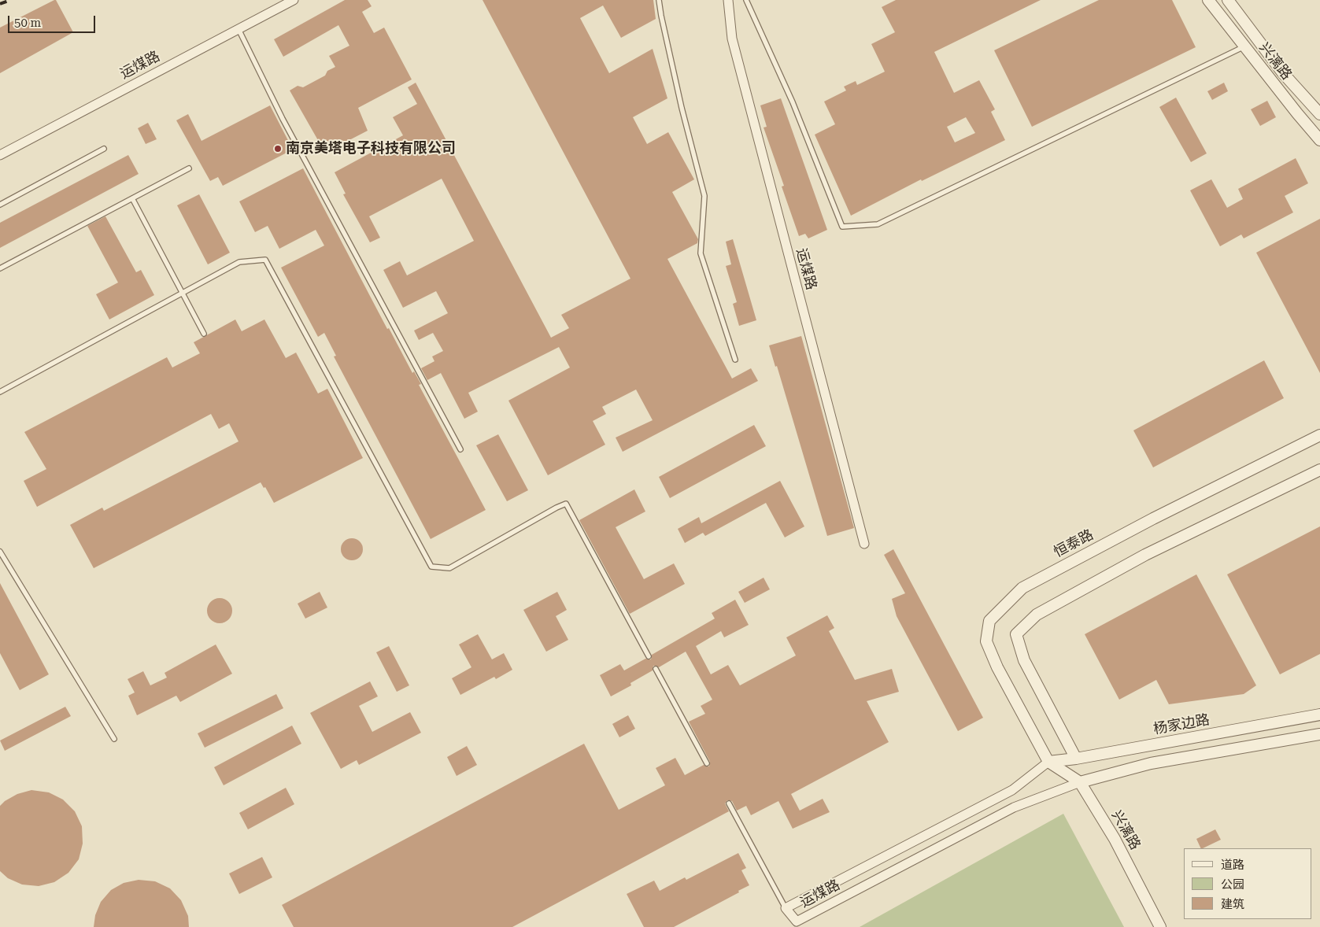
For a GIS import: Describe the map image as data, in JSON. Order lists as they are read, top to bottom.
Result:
{
  "streets": {
    "street": [
      "兴漓路",
      "运煤路",
      "恒泰路",
      "杨家边路"
    ]
  },
  "crossings": [
    ["兴漓路", "运煤路"],
    ["兴漓路", "恒泰路"],
    ["兴漓路", "杨家边路"],
    ["运煤路", "恒泰路"],
    ["运煤路", "杨家边路"],
    ["恒泰路", "杨家边路"]
  ],
  "places": ["南京美塔电子科技有限公司"],
  "legend": ["道路", "公园", "建筑"],
  "scale_bar": "50 m"
}
